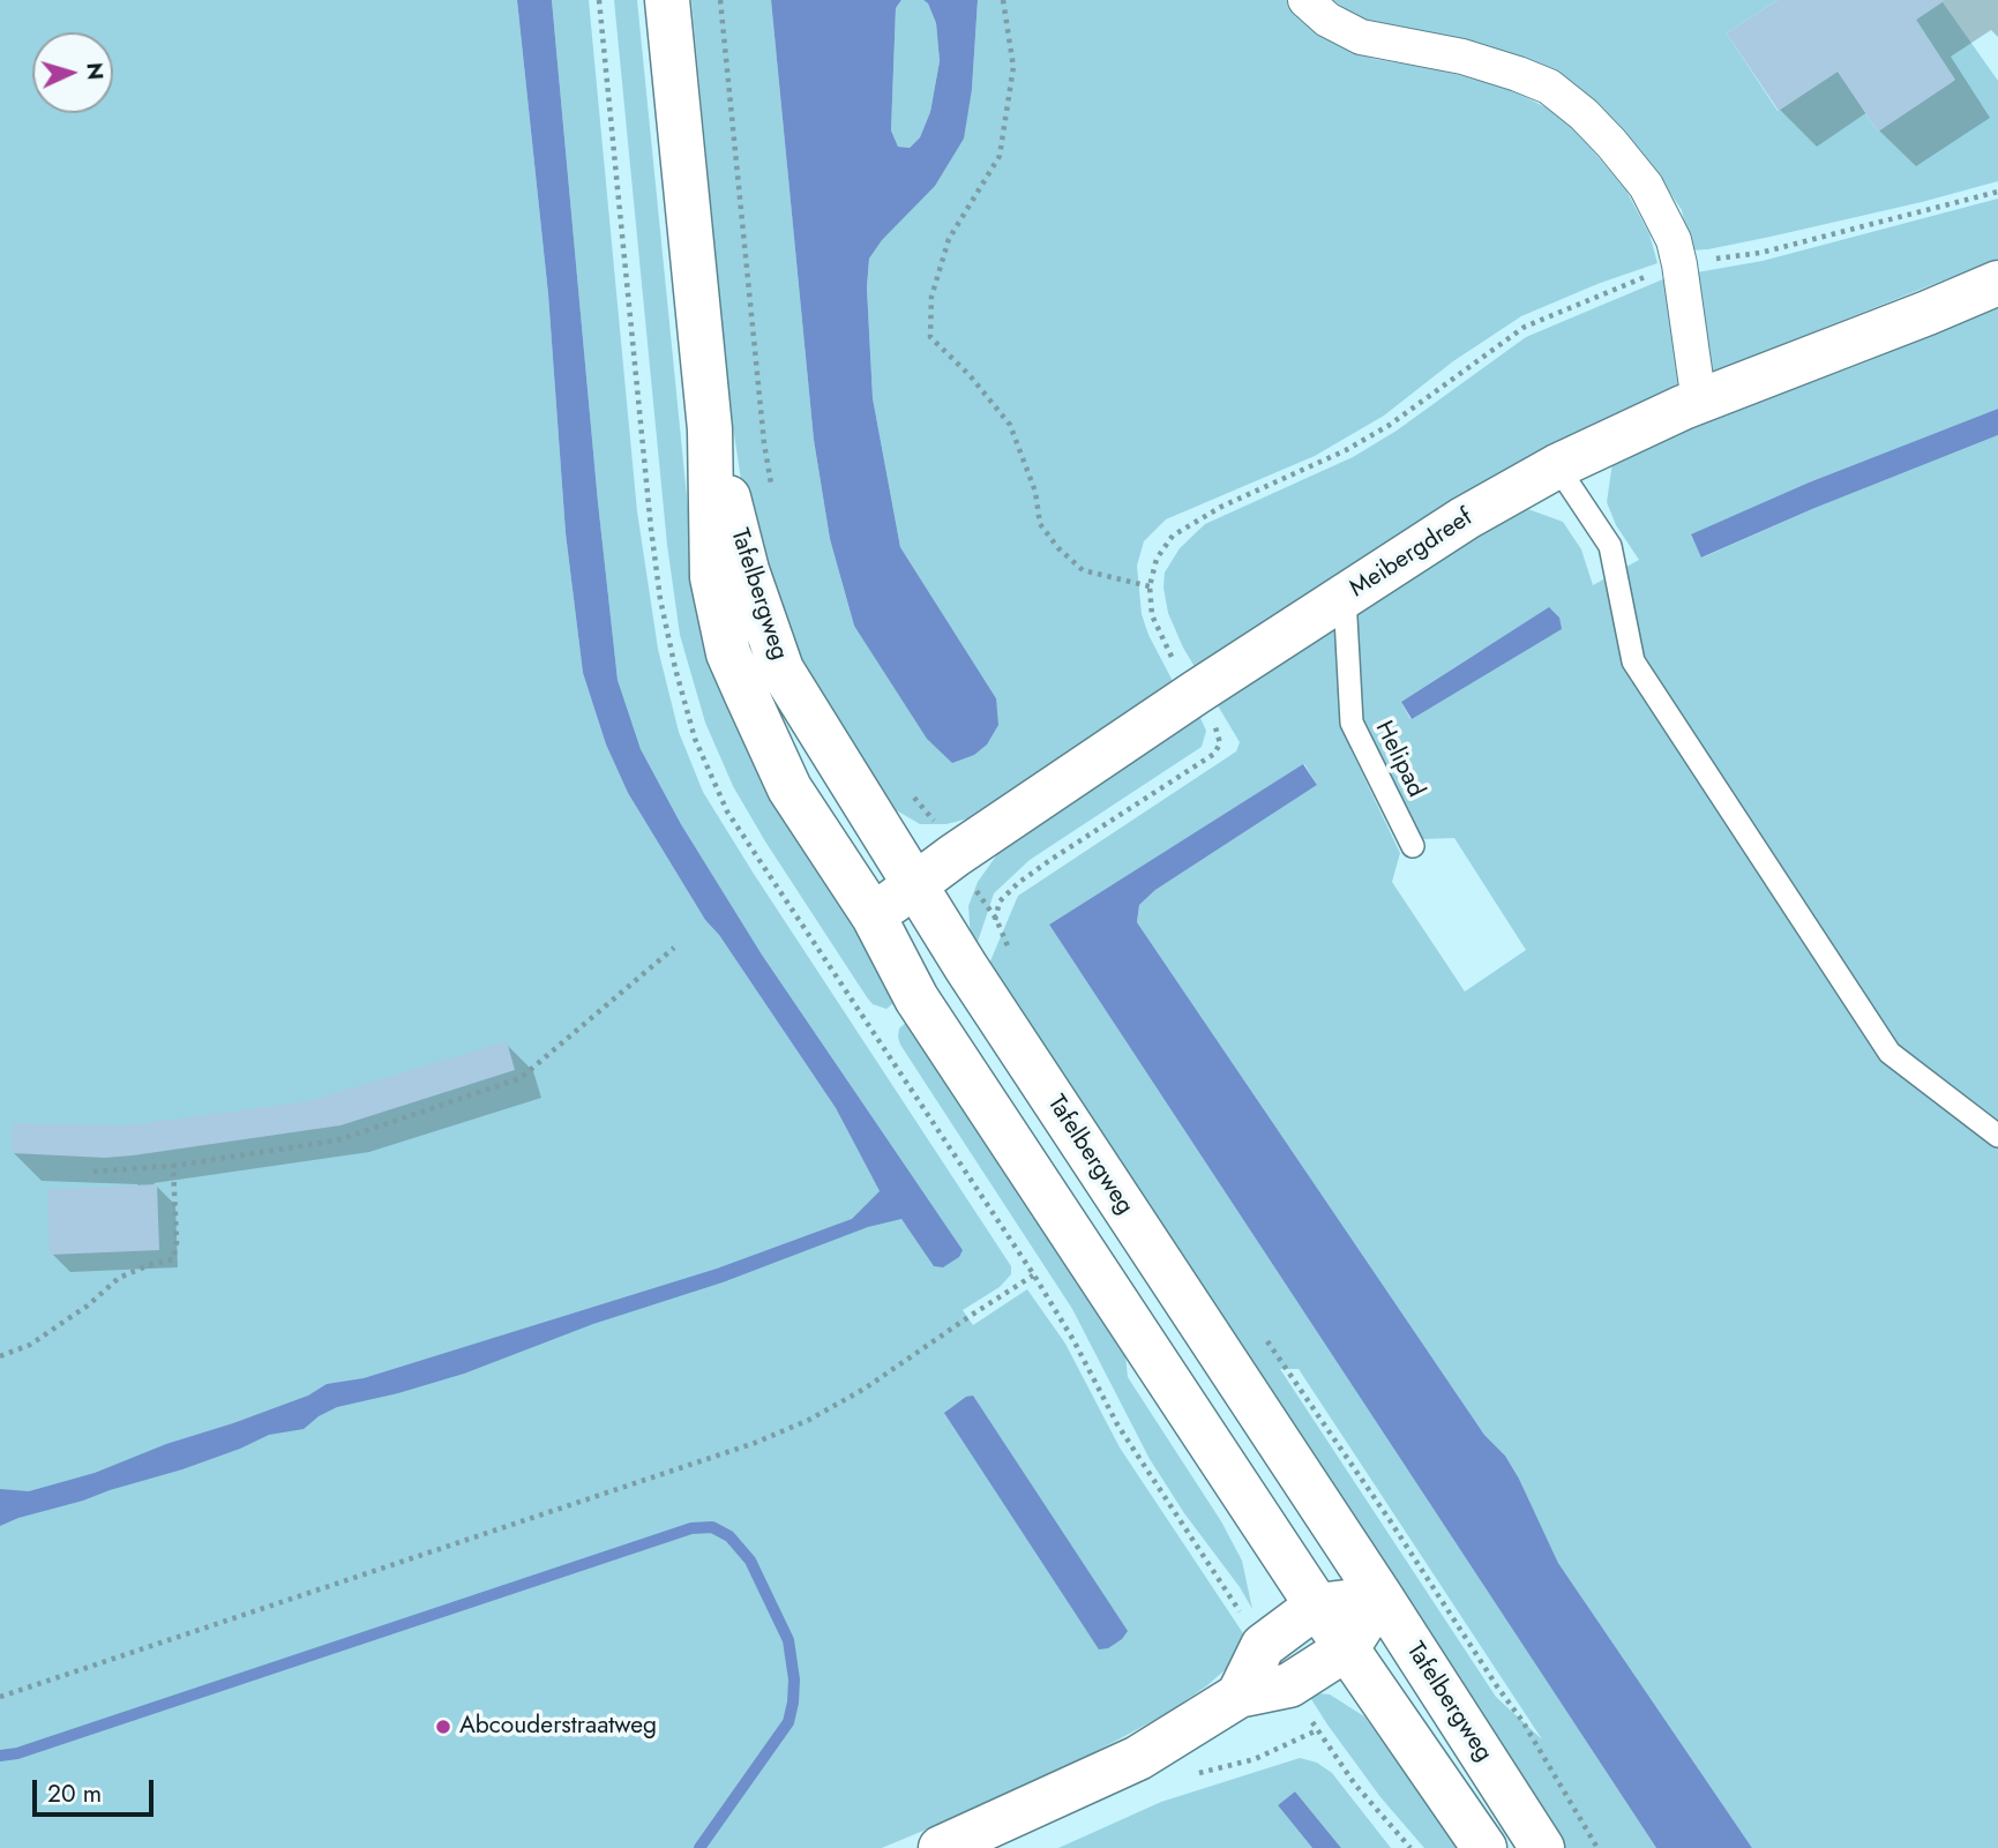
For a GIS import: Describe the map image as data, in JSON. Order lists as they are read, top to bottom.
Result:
{
  "streets": {
    "street": ["Meibergdreef", "Tafelbergweg"],
    "lane": ["Helipad"]
  },
  "crossings": [
    ["Meibergdreef", "Tafelbergweg"],
    ["Meibergdreef", "Helipad"]
  ],
  "places": ["Abcouderstraatweg"],
  "scale_bar": "20 m",
  "north": "right"
}
